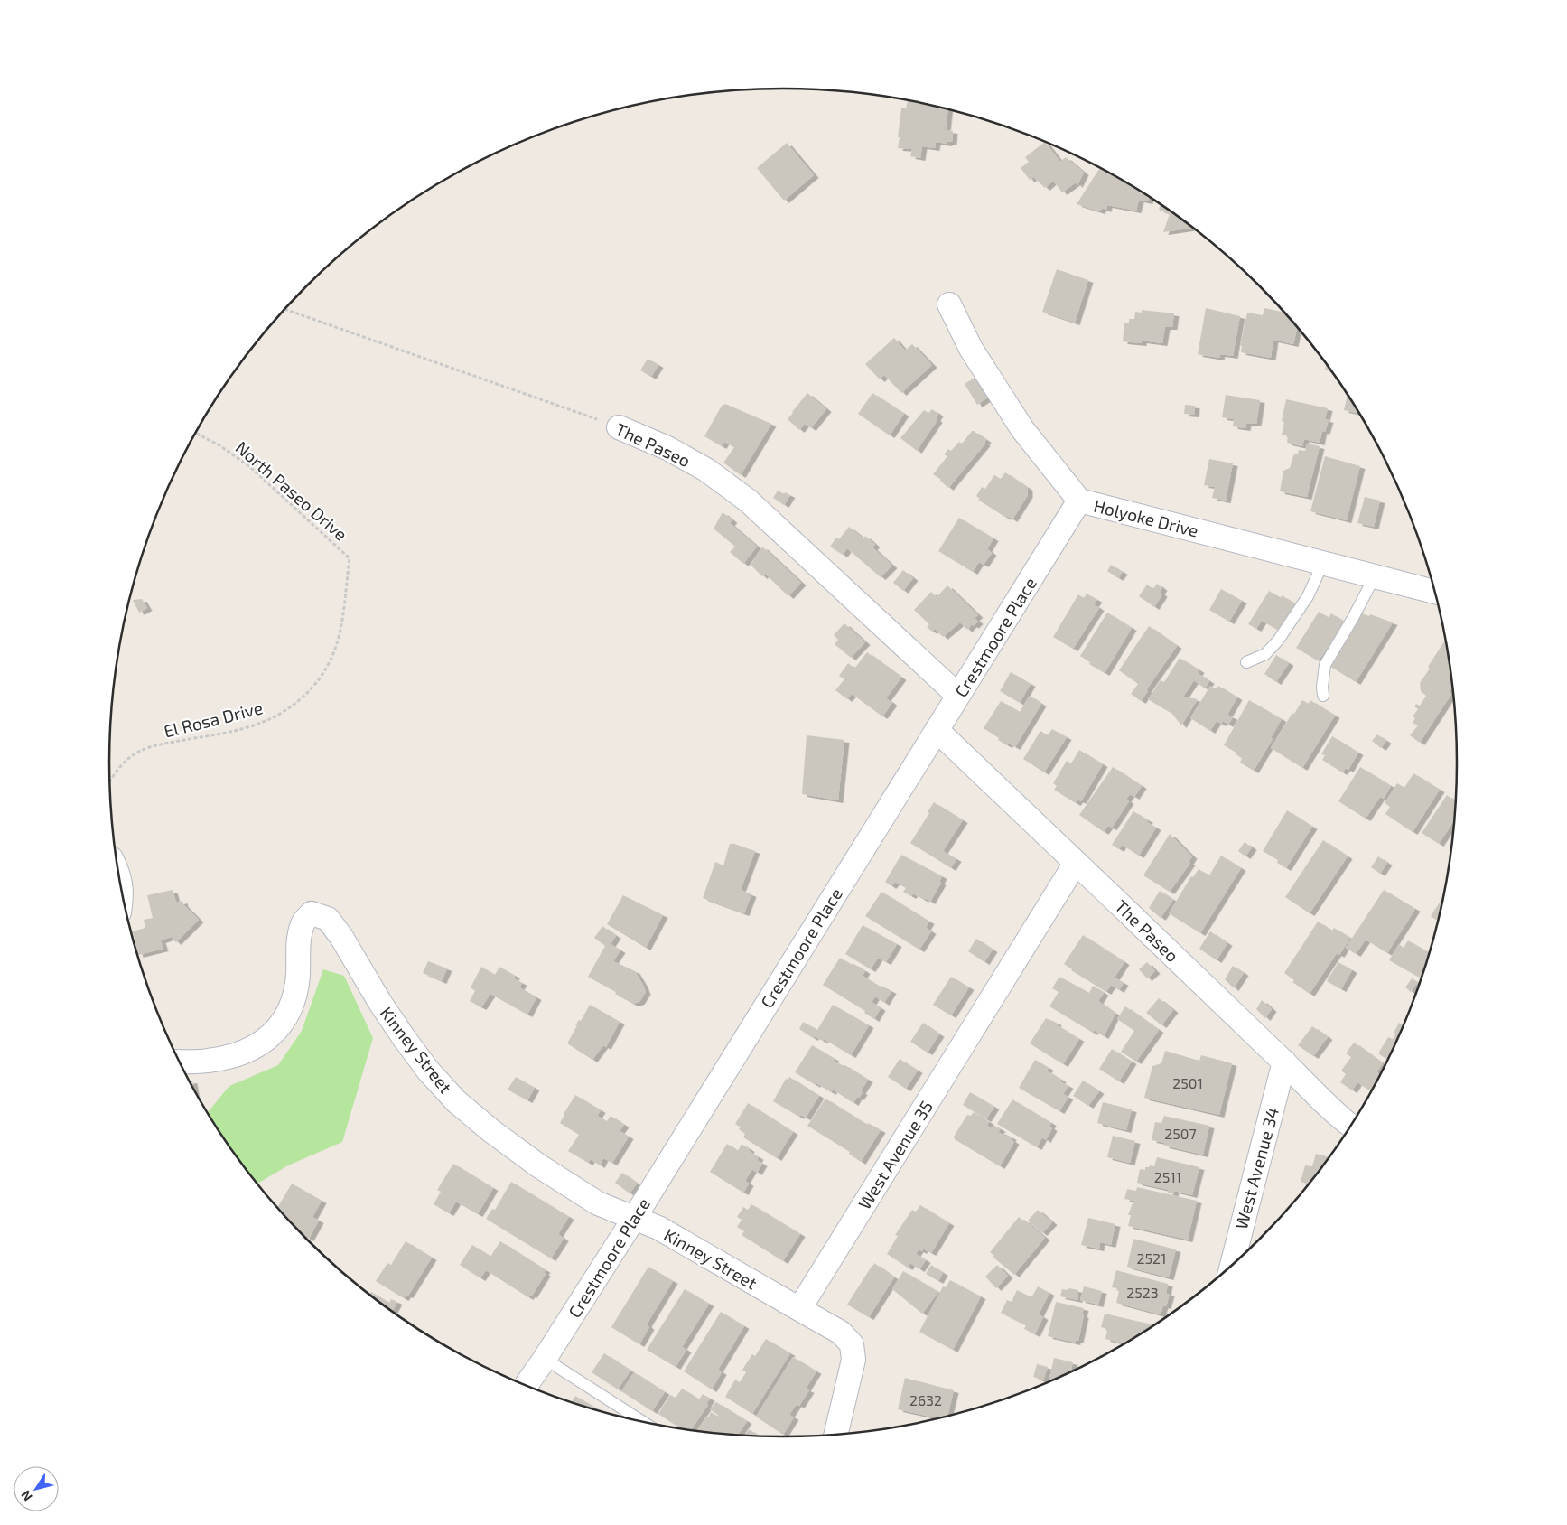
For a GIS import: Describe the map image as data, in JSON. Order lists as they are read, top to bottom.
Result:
{
  "streets": {
    "street": [
      "The Paseo",
      "Holyoke Drive",
      "Crestmoore Place",
      "Kinney Street",
      "West Avenue 35",
      "West Avenue 34"
    ],
    "path": ["North Paseo Drive", "El Rosa Drive"]
  },
  "crossings": [
    ["The Paseo", "Crestmoore Place"],
    ["The Paseo", "West Avenue 35"],
    ["The Paseo", "West Avenue 34"],
    ["North Paseo Drive", "El Rosa Drive"],
    ["Holyoke Drive", "Crestmoore Place"],
    ["Crestmoore Place", "Kinney Street"],
    ["Kinney Street", "West Avenue 35"]
  ],
  "house_numbers": [
    "2501",
    "2507",
    "2511",
    "2521",
    "2523",
    "2632"
  ],
  "north": "bottom left"
}
